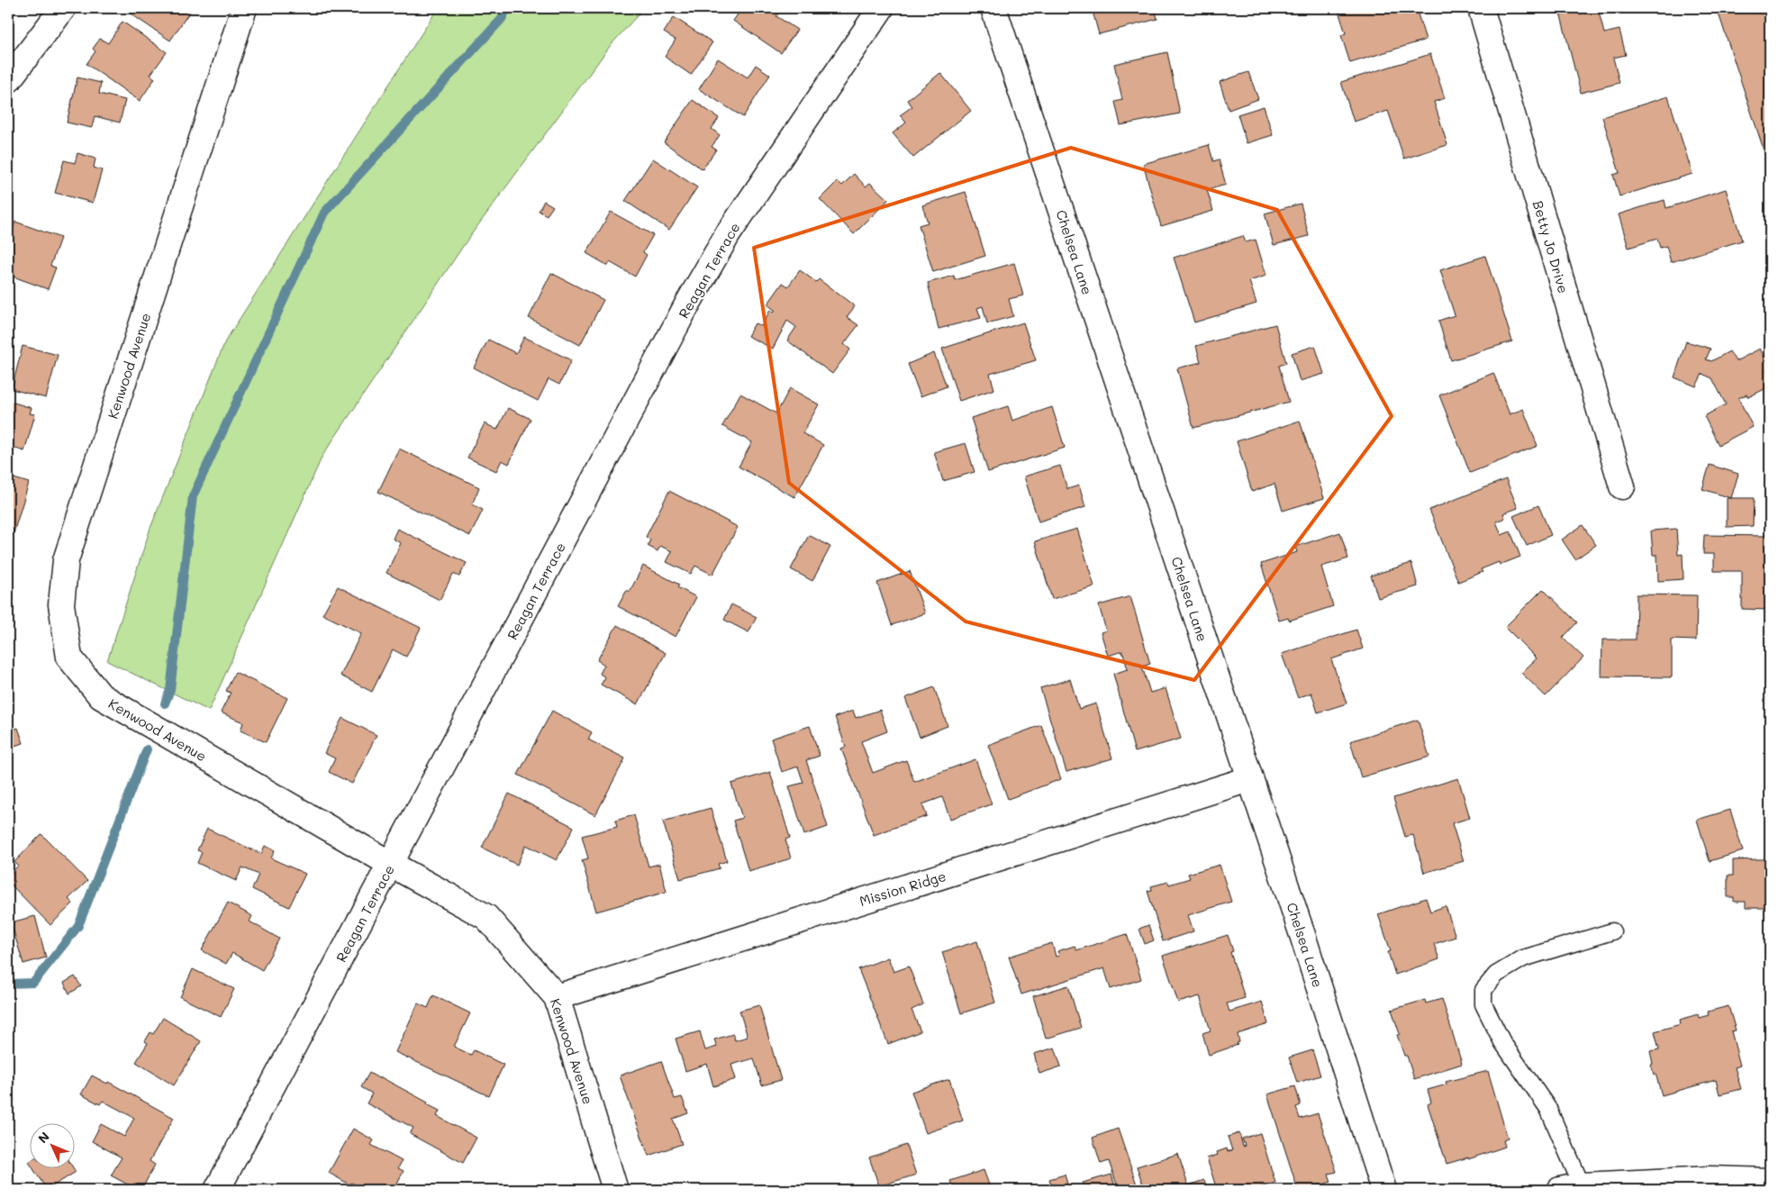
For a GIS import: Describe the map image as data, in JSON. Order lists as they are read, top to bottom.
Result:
{
  "streets": {
    "street": [
      "Betty Jo Drive",
      "Chelsea Lane",
      "Reagan Terrace",
      "Kenwood Avenue",
      "Mission Ridge"
    ]
  },
  "crossings": [
    ["Chelsea Lane", "Mission Ridge"],
    ["Reagan Terrace", "Kenwood Avenue"],
    ["Kenwood Avenue", "Mission Ridge"]
  ],
  "north": "top left"
}
